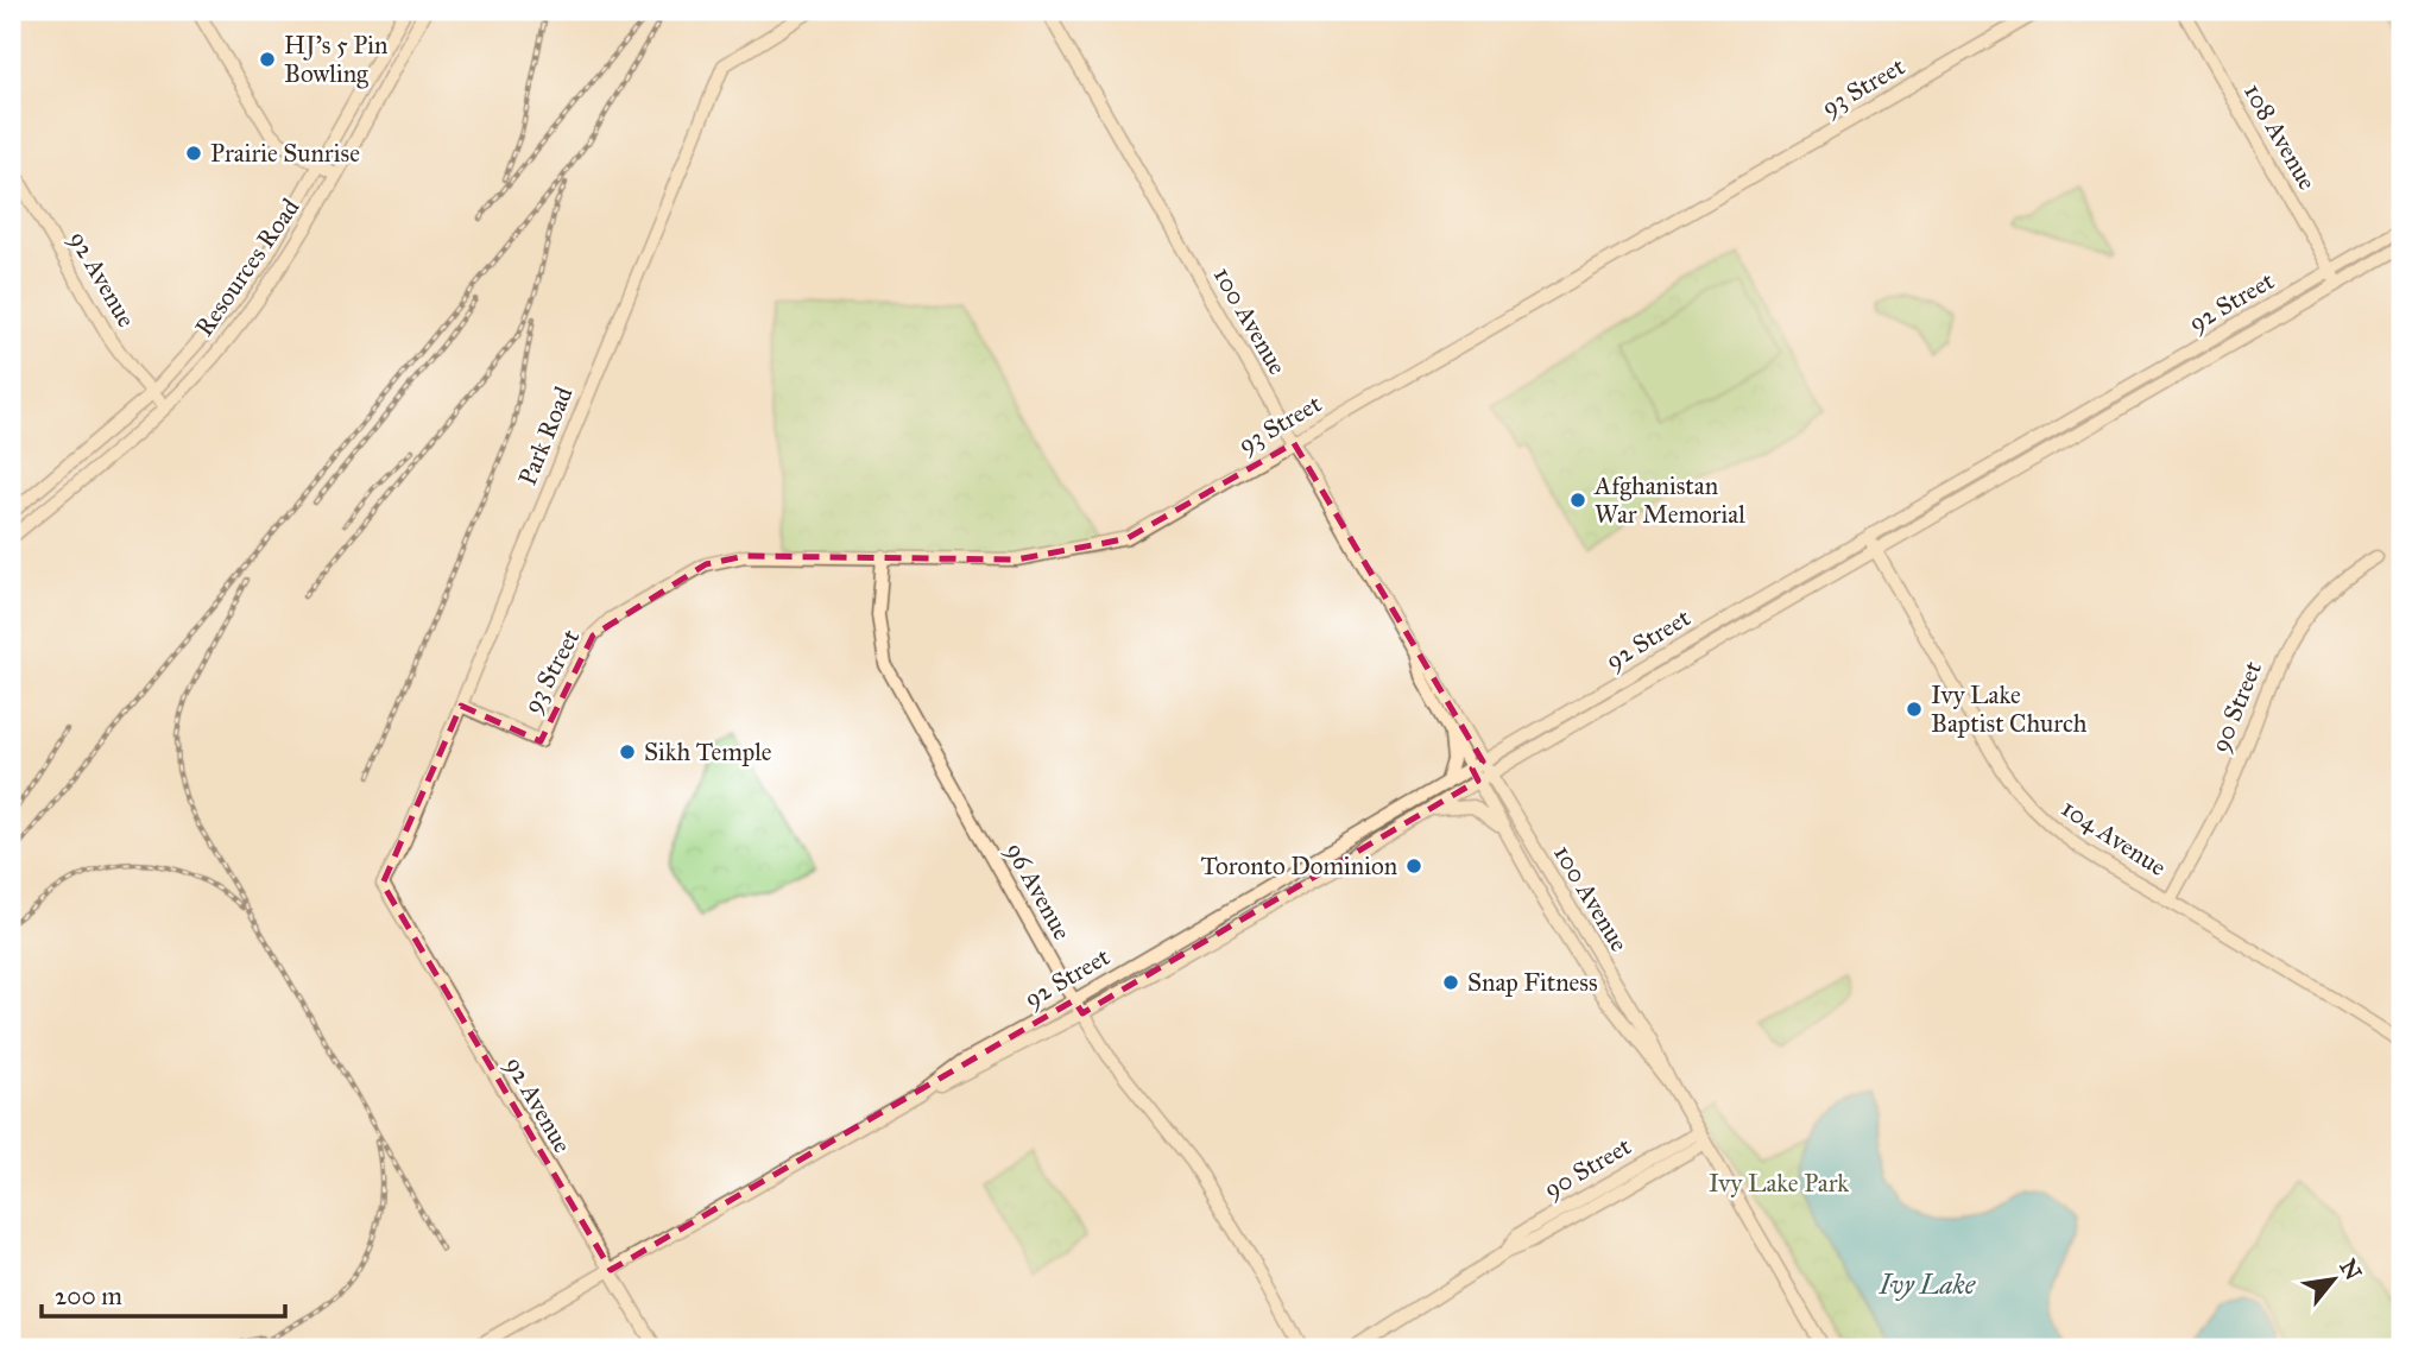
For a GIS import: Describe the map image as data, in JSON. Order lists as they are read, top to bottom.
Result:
{
  "streets": {
    "main road": [
      "93 Street",
      "108 Avenue",
      "Resources Road",
      "92 Avenue",
      "92 Street",
      "100 Avenue",
      "Park Road",
      "90 Street",
      "104 Avenue",
      "96 Avenue"
    ]
  },
  "crossings": [
    ["93 Street", "100 Avenue"],
    ["93 Street", "Park Road"],
    ["93 Street", "96 Avenue"],
    ["108 Avenue", "92 Street"],
    ["Resources Road", "92 Avenue"],
    ["92 Avenue", "92 Street"],
    ["92 Avenue", "Park Road"],
    ["92 Street", "100 Avenue"],
    ["92 Street", "104 Avenue"],
    ["92 Street", "96 Avenue"],
    ["100 Avenue", "90 Street"],
    ["90 Street", "104 Avenue"]
  ],
  "water": ["Ivy Lake"],
  "parks": ["Ivy Lake Park"],
  "places": [
    "HJ's 5 Pin Bowling",
    "Prairie Sunrise",
    "Afghanistan War Memorial",
    "Ivy Lake Baptist Church",
    "Sikh Temple",
    "Toronto Dominion",
    "Snap Fitness"
  ],
  "scale_bar": "200 m",
  "north": "top right"
}
